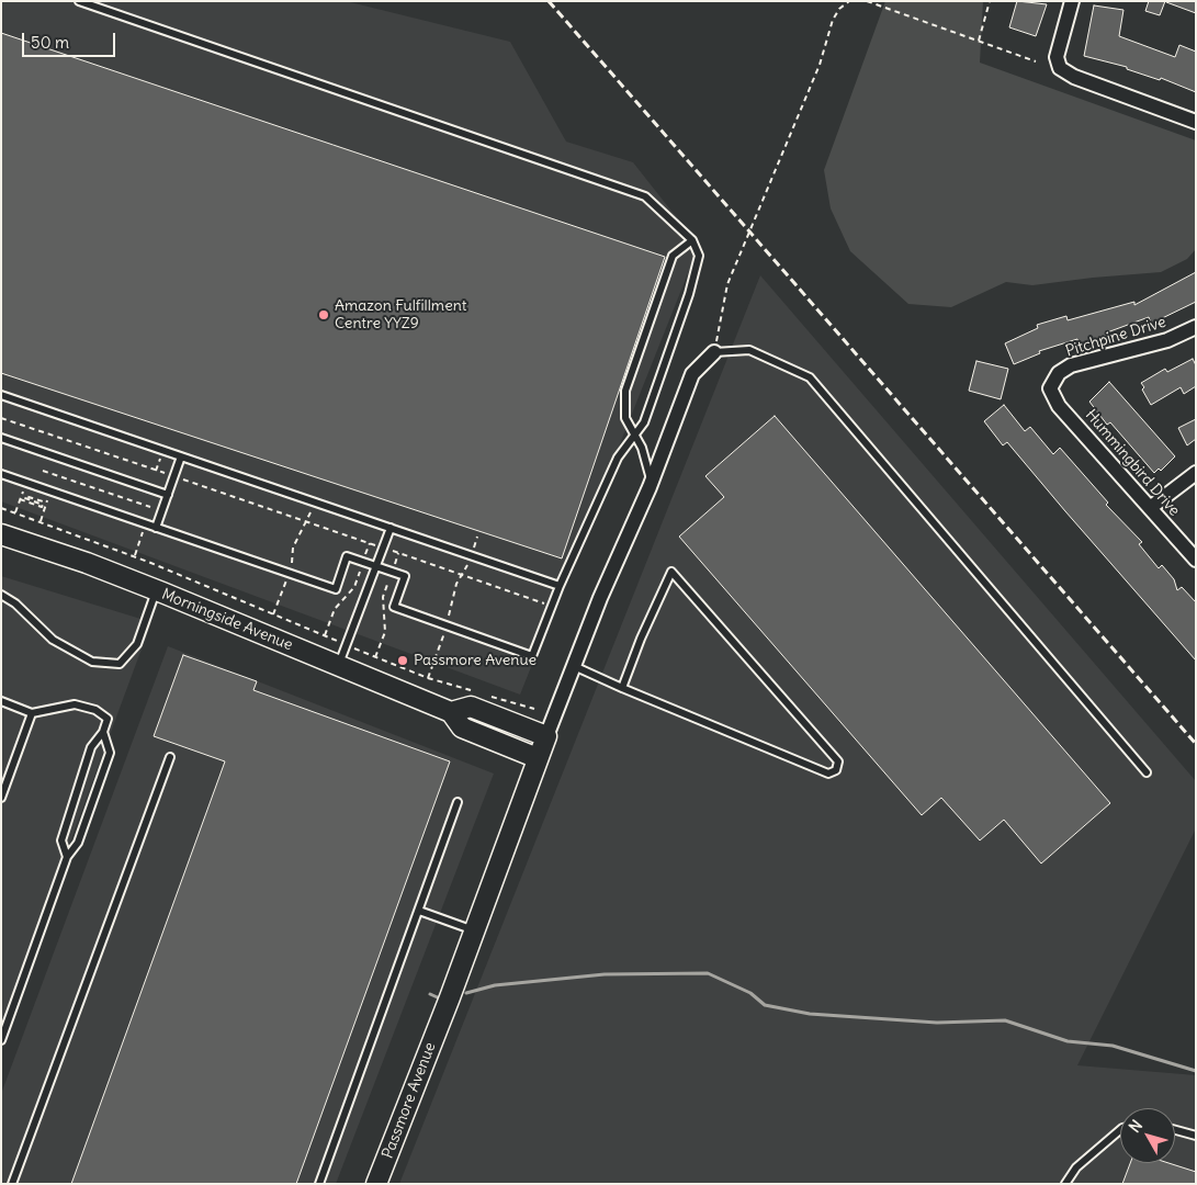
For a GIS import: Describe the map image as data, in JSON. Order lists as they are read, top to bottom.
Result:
{
  "streets": {
    "main road": ["Morningside Avenue", "Passmore Avenue"],
    "street": ["Pitchpine Drive", "Hummingbird Drive"]
  },
  "crossings": [
    ["Pitchpine Drive", "Hummingbird Drive"],
    ["Morningside Avenue", "Passmore Avenue"]
  ],
  "places": ["Amazon Fulfillment Centre YYZ9", "Passmore Avenue"],
  "scale_bar": "50 m",
  "north": "top left"
}
